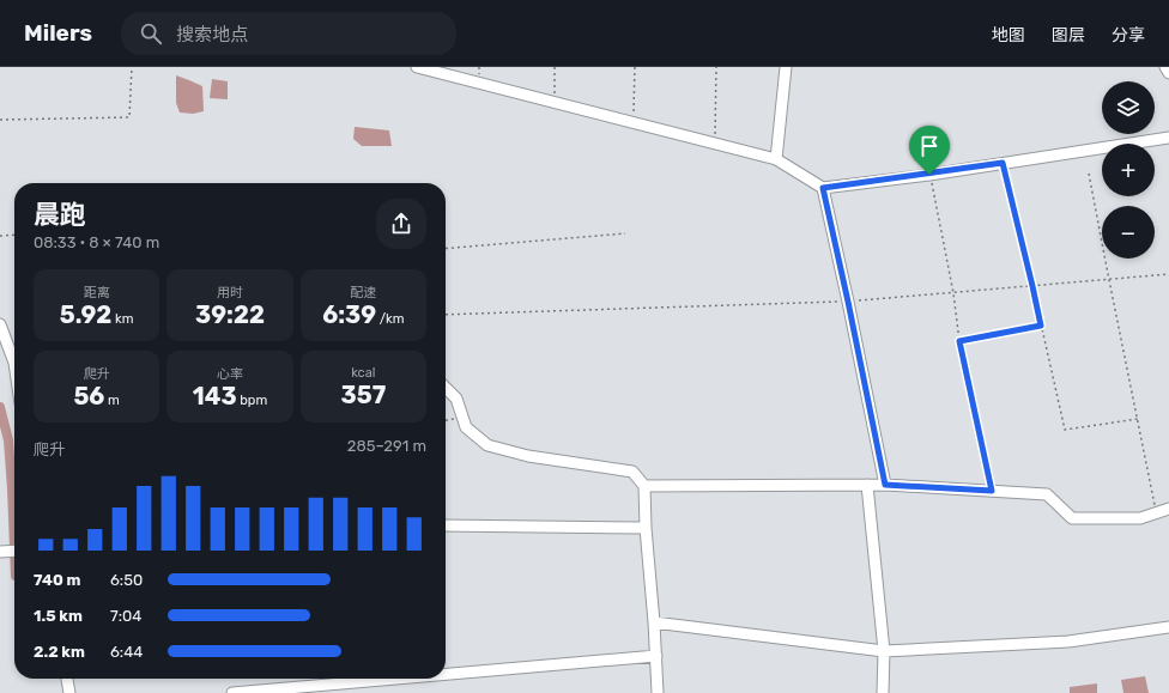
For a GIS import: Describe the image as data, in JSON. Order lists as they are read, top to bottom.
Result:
{
  "page": {
    "header": "Milers",
    "search": "搜索地点",
    "nav": ["地图", "图层", "分享"],
    "map_buttons": ["+", "−"],
    "heading": ["晨跑", "08:33 · 8 × 740 m"],
    "stats": [
      ["距离", "5.92 km"],
      ["用时", "39:22"],
      ["配速", "6:39 /km"],
      ["爬升", "56 m"],
      ["心率", "143 bpm"],
      ["kcal", "357"]
    ],
    "chart": ["爬升", "285–291 m"],
    "list": [
      {
        "name": "740 m",
        "note": "6:50"
      },
      {
        "name": "1.5 km",
        "note": "7:04"
      },
      {
        "name": "2.2 km",
        "note": "6:44"
      }
    ]
  }
}
